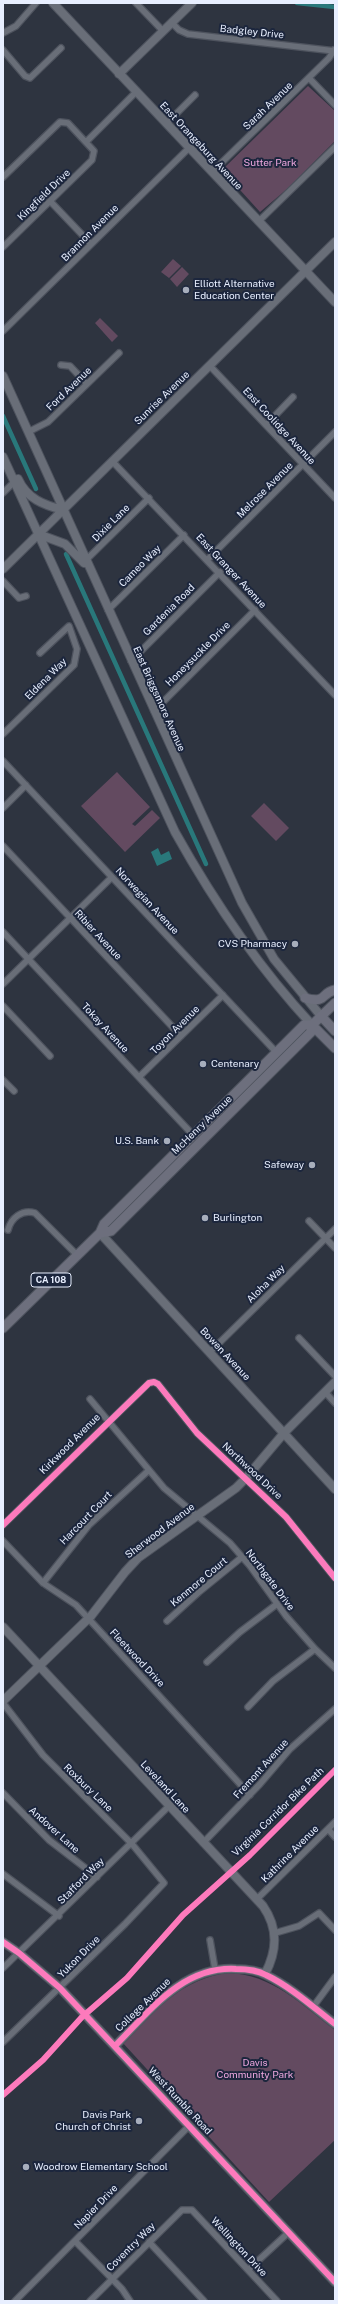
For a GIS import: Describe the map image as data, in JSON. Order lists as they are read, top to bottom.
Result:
{
  "streets": {
    "main road": ["McHenry Avenue", "CA 108"],
    "street": [
      "Badgley Drive",
      "Sarah Avenue",
      "East Orangeburg Avenue",
      "Kingfield Drive",
      "Brannon Avenue",
      "Ford Avenue",
      "Sunrise Avenue",
      "East Coolidge Avenue",
      "Melrose Avenue",
      "Dixie Lane",
      "Cameo Way",
      "East Granger Avenue",
      "Gardenia Road",
      "Honeysuckle Drive",
      "Eldena Way",
      "East Briggsmore Avenue",
      "Norwegian Avenue",
      "Ribier Avenue",
      "Tokay Avenue",
      "Toyon Avenue",
      "Aloha Way",
      "Bowen Avenue",
      "Kirkwood Avenue",
      "Northwood Drive",
      "Harcourt Court",
      "Sherwood Avenue",
      "Northgate Drive",
      "Kenmore Court",
      "Fleetwood Drive",
      "Fremont Avenue",
      "Leveland Lane",
      "Roxbury Lane",
      "Andover Lane",
      "Kathrine Avenue",
      "Stafford Way",
      "Yukon Drive",
      "College Avenue",
      "West Rumble Road",
      "Napier Drive",
      "Coventry Way",
      "Wellington Drive"
    ],
    "cycle path": ["Virginia Corridor Bike Path"]
  },
  "crossings": [
    ["Badgley Drive", "Sarah Avenue"],
    ["Sarah Avenue", "East Orangeburg Avenue"],
    ["East Orangeburg Avenue", "Brannon Avenue"],
    ["East Orangeburg Avenue", "Sunrise Avenue"],
    ["Ford Avenue", "East Briggsmore Avenue"],
    ["Sunrise Avenue", "East Coolidge Avenue"],
    ["Sunrise Avenue", "East Granger Avenue"],
    ["Sunrise Avenue", "East Briggsmore Avenue"],
    ["East Coolidge Avenue", "Melrose Avenue"],
    ["Melrose Avenue", "East Granger Avenue"],
    ["Dixie Lane", "East Granger Avenue"],
    ["Dixie Lane", "East Briggsmore Avenue"],
    ["Cameo Way", "East Granger Avenue"],
    ["Cameo Way", "East Briggsmore Avenue"],
    ["East Granger Avenue", "Gardenia Road"],
    ["East Granger Avenue", "Honeysuckle Drive"],
    ["Gardenia Road", "East Briggsmore Avenue"],
    ["Honeysuckle Drive", "East Briggsmore Avenue"],
    ["East Briggsmore Avenue", "McHenry Avenue"],
    ["Norwegian Avenue", "Toyon Avenue"],
    ["Norwegian Avenue", "McHenry Avenue"],
    ["Ribier Avenue", "Toyon Avenue"],
    ["Tokay Avenue", "Toyon Avenue"],
    ["Tokay Avenue", "McHenry Avenue"],
    ["McHenry Avenue", "Bowen Avenue"],
    ["Aloha Way", "Bowen Avenue"],
    ["Bowen Avenue", "Sherwood Avenue"],
    ["Kirkwood Avenue", "Northwood Drive"],
    ["Kirkwood Avenue", "Northgate Drive"],
    ["Northwood Drive", "Sherwood Avenue"],
    ["Harcourt Court", "Northgate Drive"],
    ["Harcourt Court", "Fleetwood Drive"],
    ["Sherwood Avenue", "Northgate Drive"],
    ["Sherwood Avenue", "Fleetwood Drive"],
    ["Sherwood Avenue", "Leveland Lane"],
    ["Sherwood Avenue", "Roxbury Lane"],
    ["Northgate Drive", "Kenmore Court"],
    ["Fleetwood Drive", "Fremont Avenue"],
    ["Fremont Avenue", "Leveland Lane"],
    ["Leveland Lane", "Kathrine Avenue"],
    ["Leveland Lane", "Stafford Way"],
    ["Leveland Lane", "College Avenue"],
    ["Roxbury Lane", "Stafford Way"],
    ["Roxbury Lane", "Yukon Drive"],
    ["Andover Lane", "Stafford Way"],
    ["Stafford Way", "West Rumble Road"],
    ["Yukon Drive", "West Rumble Road"],
    ["College Avenue", "West Rumble Road"],
    ["West Rumble Road", "Napier Drive"],
    ["Coventry Way", "Wellington Drive"]
  ],
  "parks": ["Sutter Park", "Davis Community Park"],
  "places": [
    "Elliott Alternative Education Center",
    "CVS Pharmacy",
    "Centenary",
    "U.S. Bank",
    "Safeway",
    "Burlington",
    "Davis Park Church of Christ",
    "Woodrow Elementary School"
  ]
}
